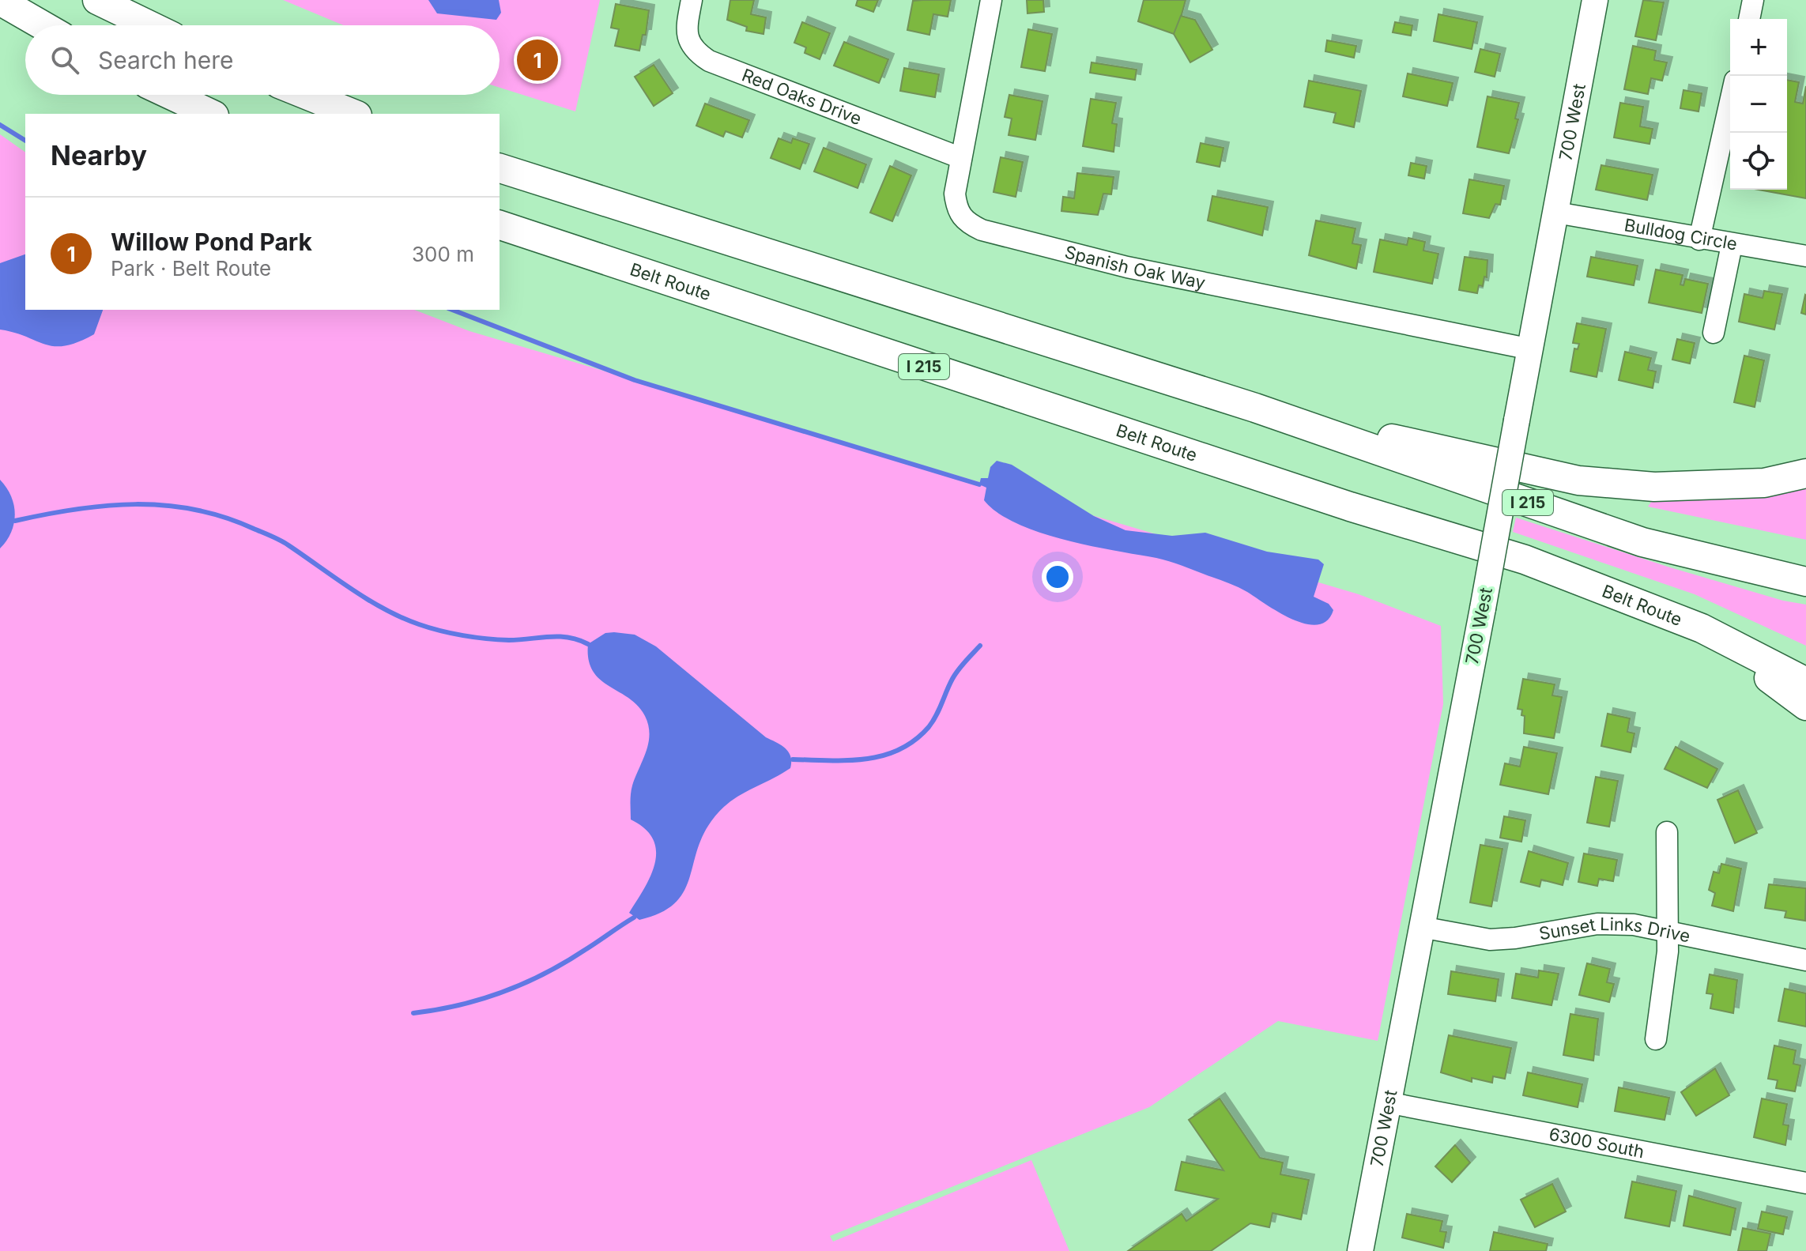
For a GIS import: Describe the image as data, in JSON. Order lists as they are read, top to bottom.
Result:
{
  "streets": {
    "highway": ["Belt Route", "I 215"],
    "main road": ["700 West"],
    "street": [
      "Red Oaks Drive",
      "Bulldog Circle",
      "Spanish Oak Way",
      "Sunset Links Drive",
      "6300 South"
    ]
  },
  "crossings": [
    ["Red Oaks Drive", "Spanish Oak Way"],
    ["700 West", "Bulldog Circle"],
    ["700 West", "Spanish Oak Way"],
    ["700 West", "Sunset Links Drive"],
    ["700 West", "6300 South"]
  ],
  "page": {
    "map_buttons": ["+", "−"],
    "search": "Search here",
    "pins": "1",
    "heading": "Nearby",
    "list": [
      {
        "mark": "1",
        "name": "Willow Pond Park",
        "note": "Park · Belt Route",
        "value": "300 m"
      }
    ]
  }
}
